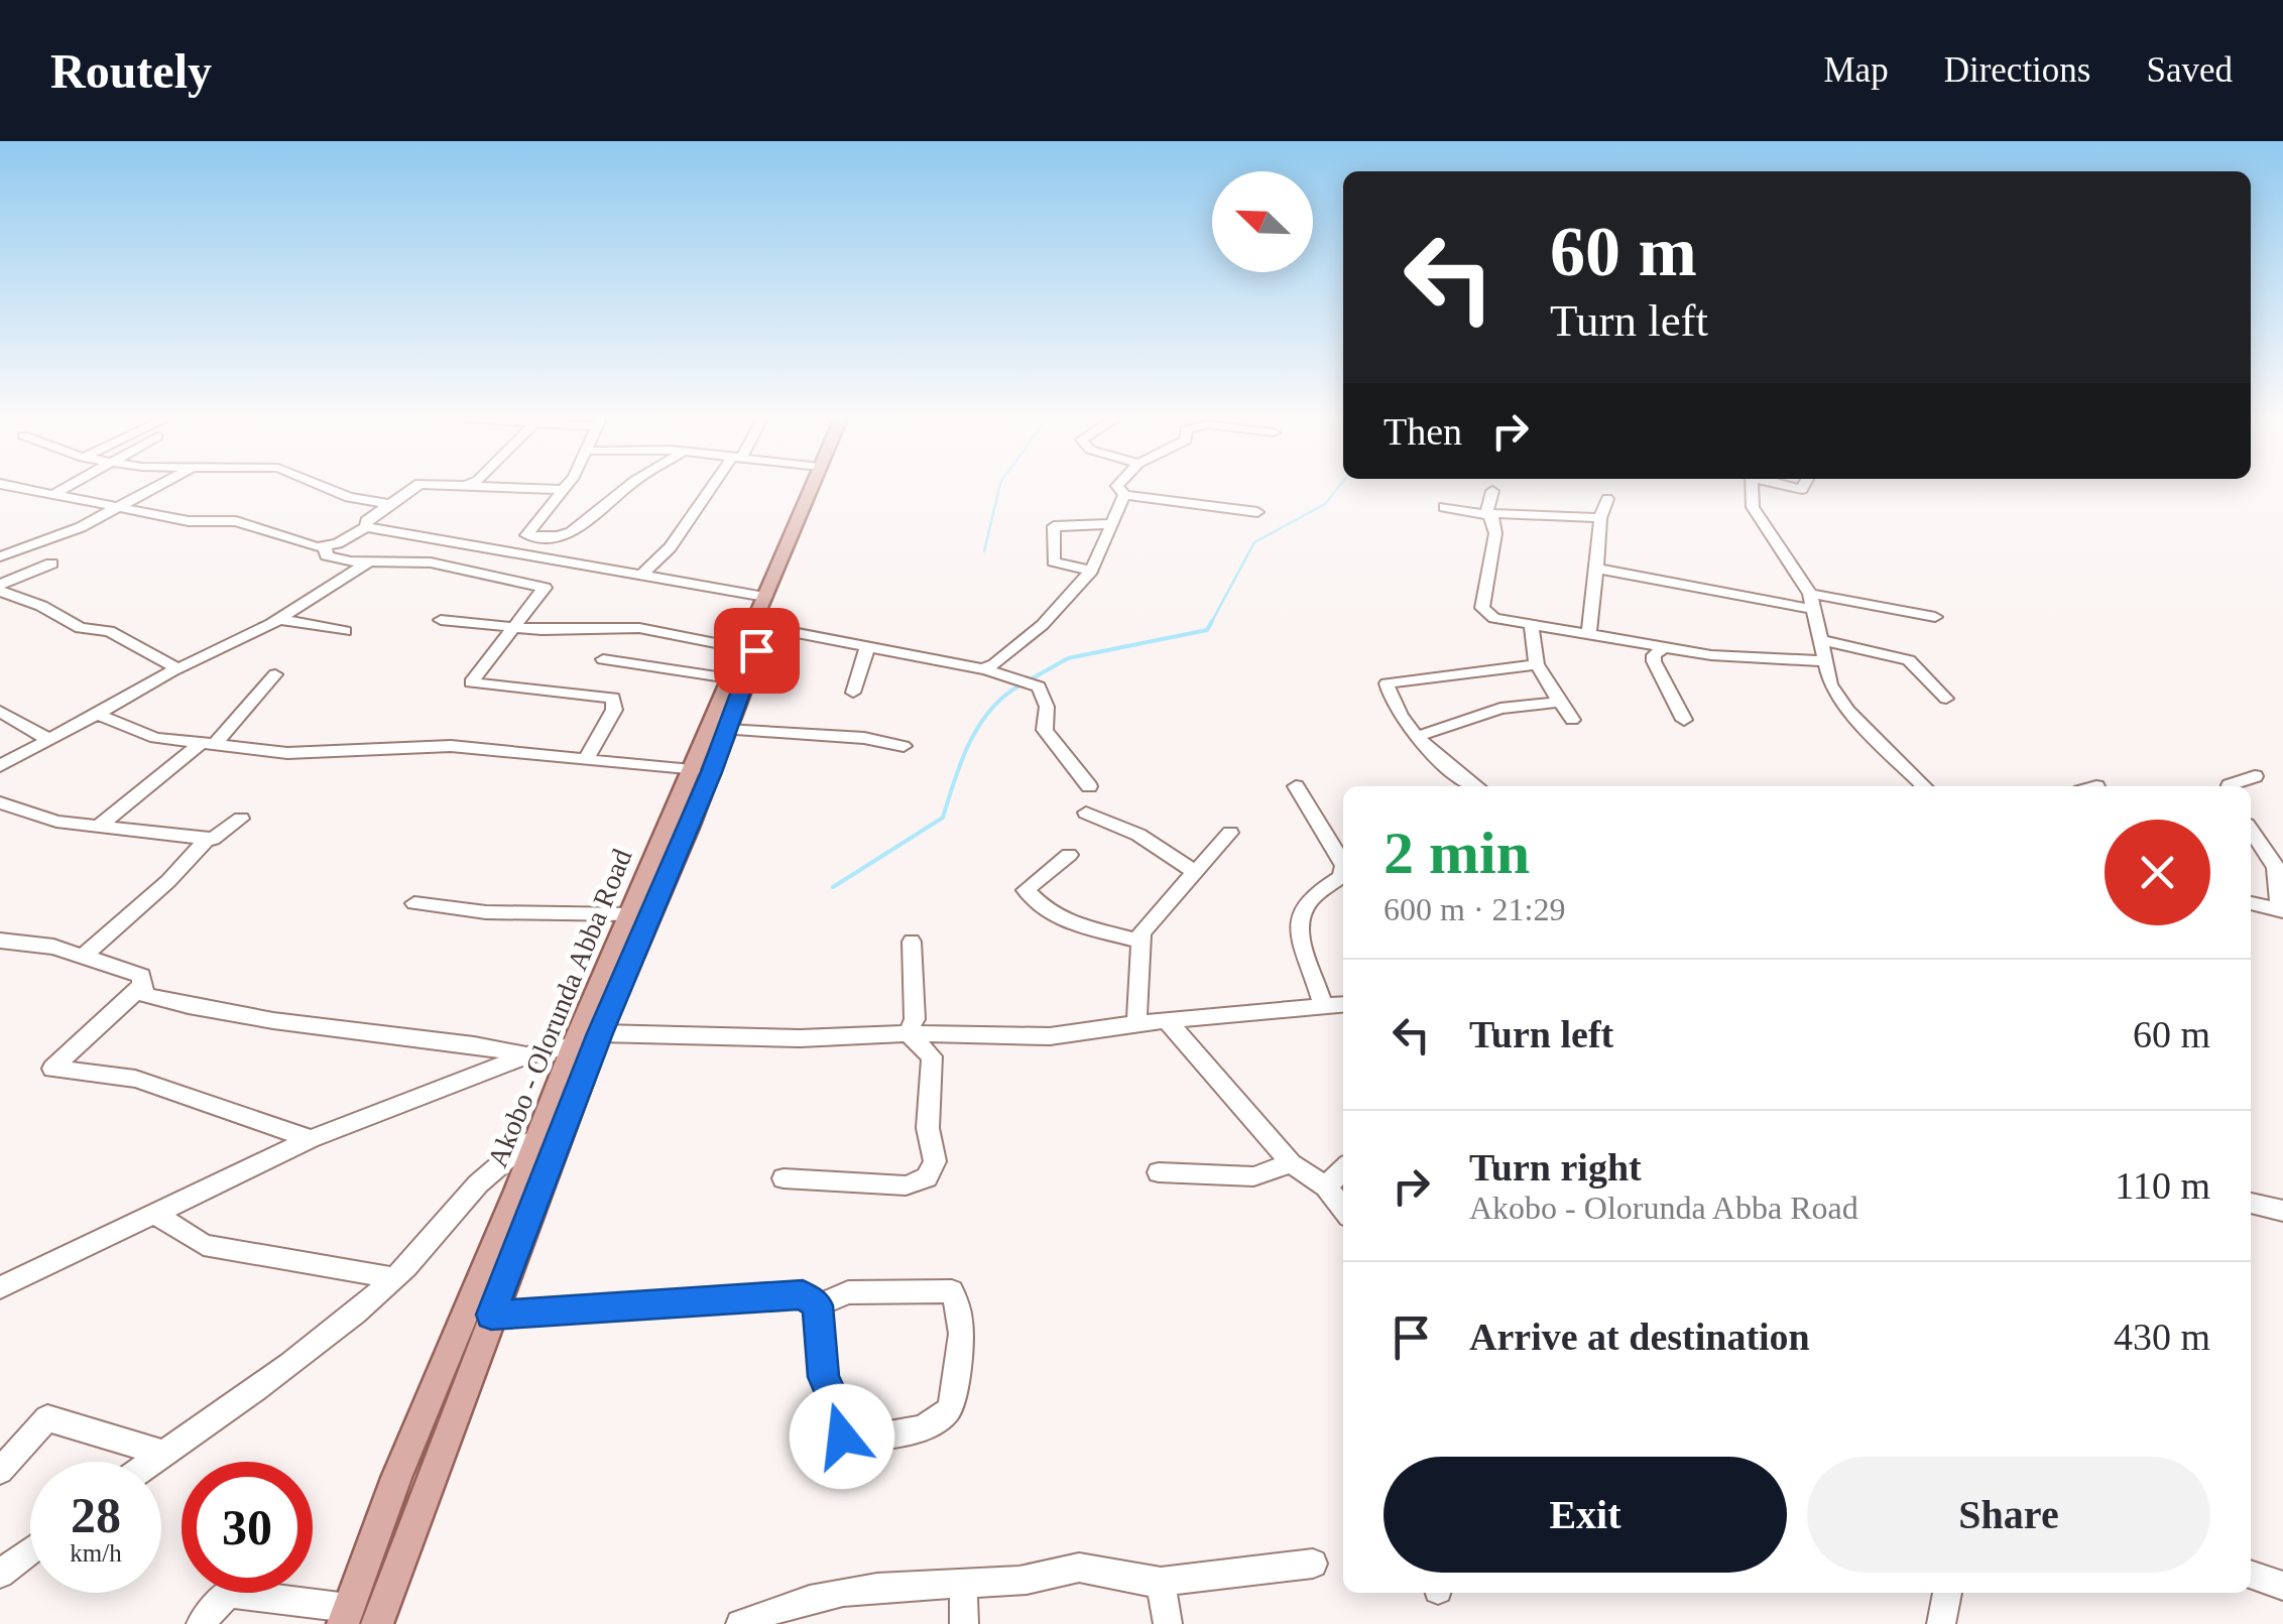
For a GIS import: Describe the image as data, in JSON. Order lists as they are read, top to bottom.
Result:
{
  "streets": {
    "main road": ["Akobo - Olorunda Abba Road"]
  },
  "north": "top left",
  "page": {
    "header": "Routely",
    "nav": ["Map", "Directions", "Saved"],
    "turn": ["60 m", "Turn left"],
    "then": "Then",
    "heading": ["2 min", "600 m · 21:29"],
    "list": [
      {
        "name": "Turn left",
        "value": "60 m"
      },
      {
        "name": "Turn right",
        "note": "Akobo - Olorunda Abba Road",
        "value": "110 m"
      },
      {
        "name": "Arrive at destination",
        "value": "430 m"
      }
    ],
    "buttons": ["Exit", "Share"],
    "speed": "28 km/h",
    "limit": "30"
  }
}
